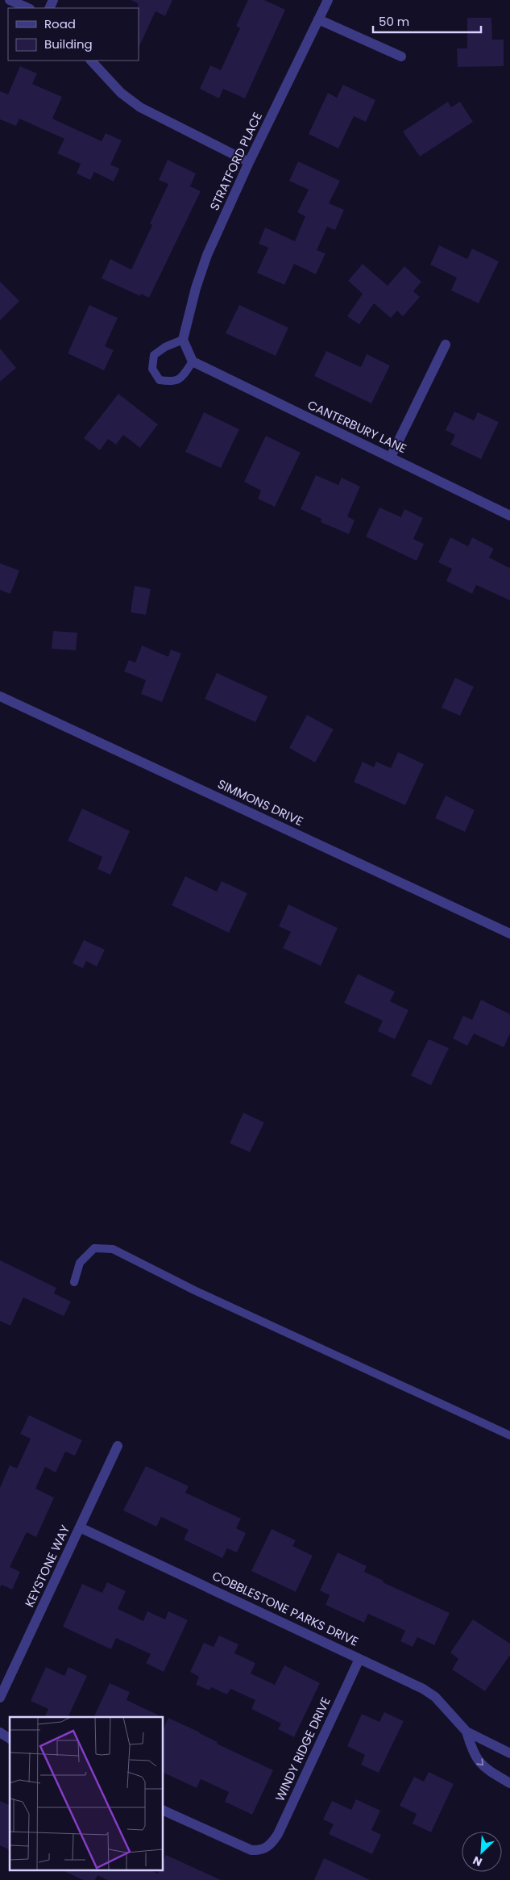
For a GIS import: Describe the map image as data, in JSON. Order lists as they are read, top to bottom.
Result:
{
  "streets": {
    "street": [
      "STRATFORD PLACE",
      "CANTERBURY LANE",
      "SIMMONS DRIVE",
      "KEYSTONE WAY",
      "COBBLESTONE PARKS DRIVE",
      "WINDY RIDGE DRIVE"
    ]
  },
  "crossings": [
    ["STRATFORD PLACE", "CANTERBURY LANE"],
    ["KEYSTONE WAY", "COBBLESTONE PARKS DRIVE"],
    ["COBBLESTONE PARKS DRIVE", "WINDY RIDGE DRIVE"]
  ],
  "legend": ["Road", "Building"],
  "scale_bar": "50 m",
  "north": "bottom left"
}
